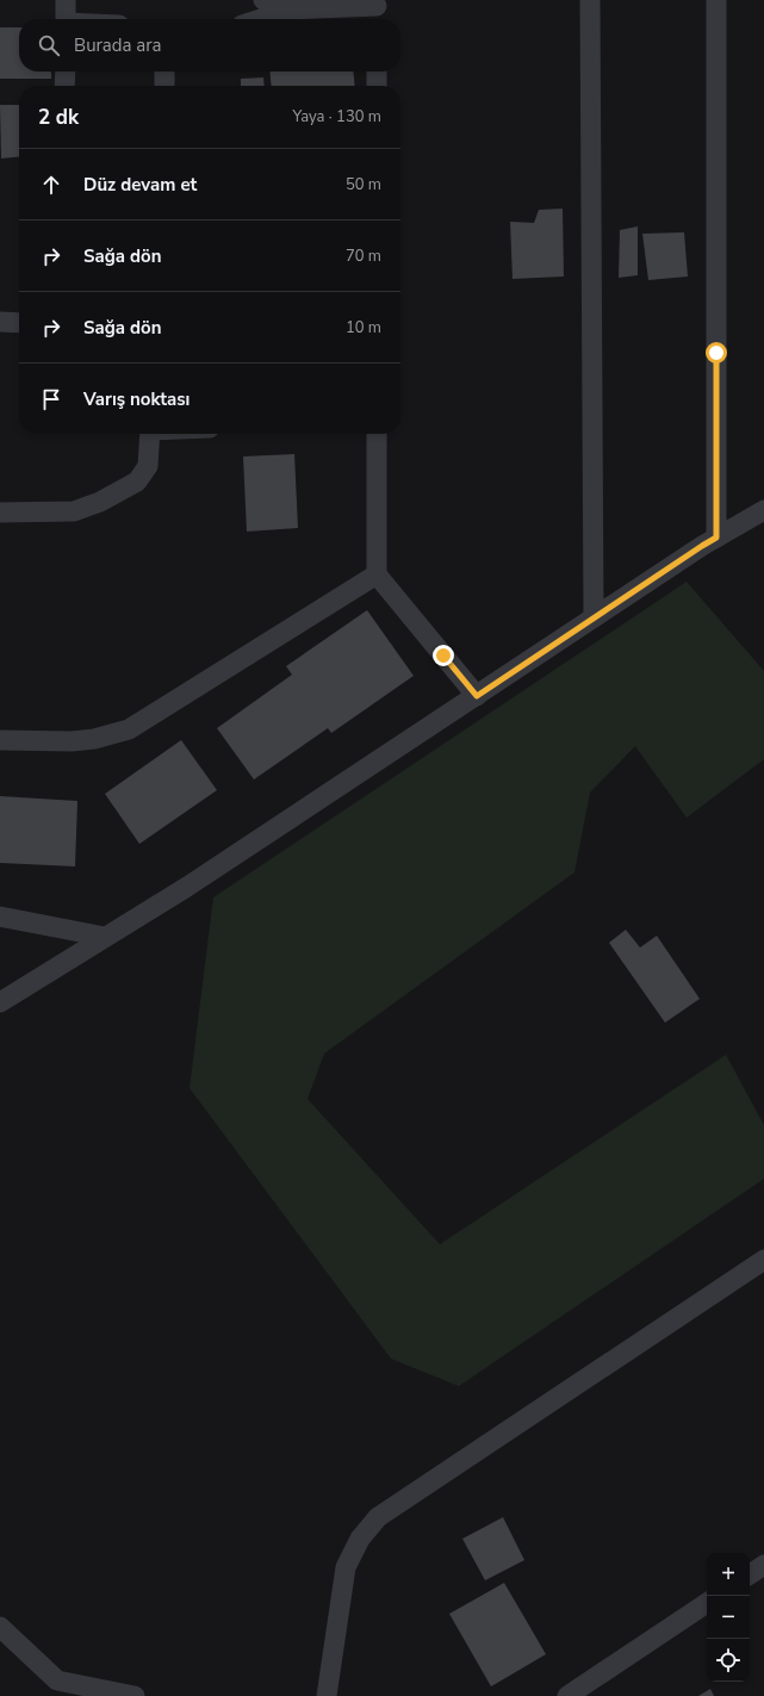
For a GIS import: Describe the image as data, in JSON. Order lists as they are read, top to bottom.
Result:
{
  "page": {
    "search": "Burada ara",
    "heading": ["2 dk", "Yaya · 130 m"],
    "list": [
      ["Düz devam et", "50 m"],
      ["Sağa dön", "70 m"],
      ["Sağa dön", "10 m"],
      "Varış noktası"
    ],
    "map_buttons": ["+", "−"]
  }
}
